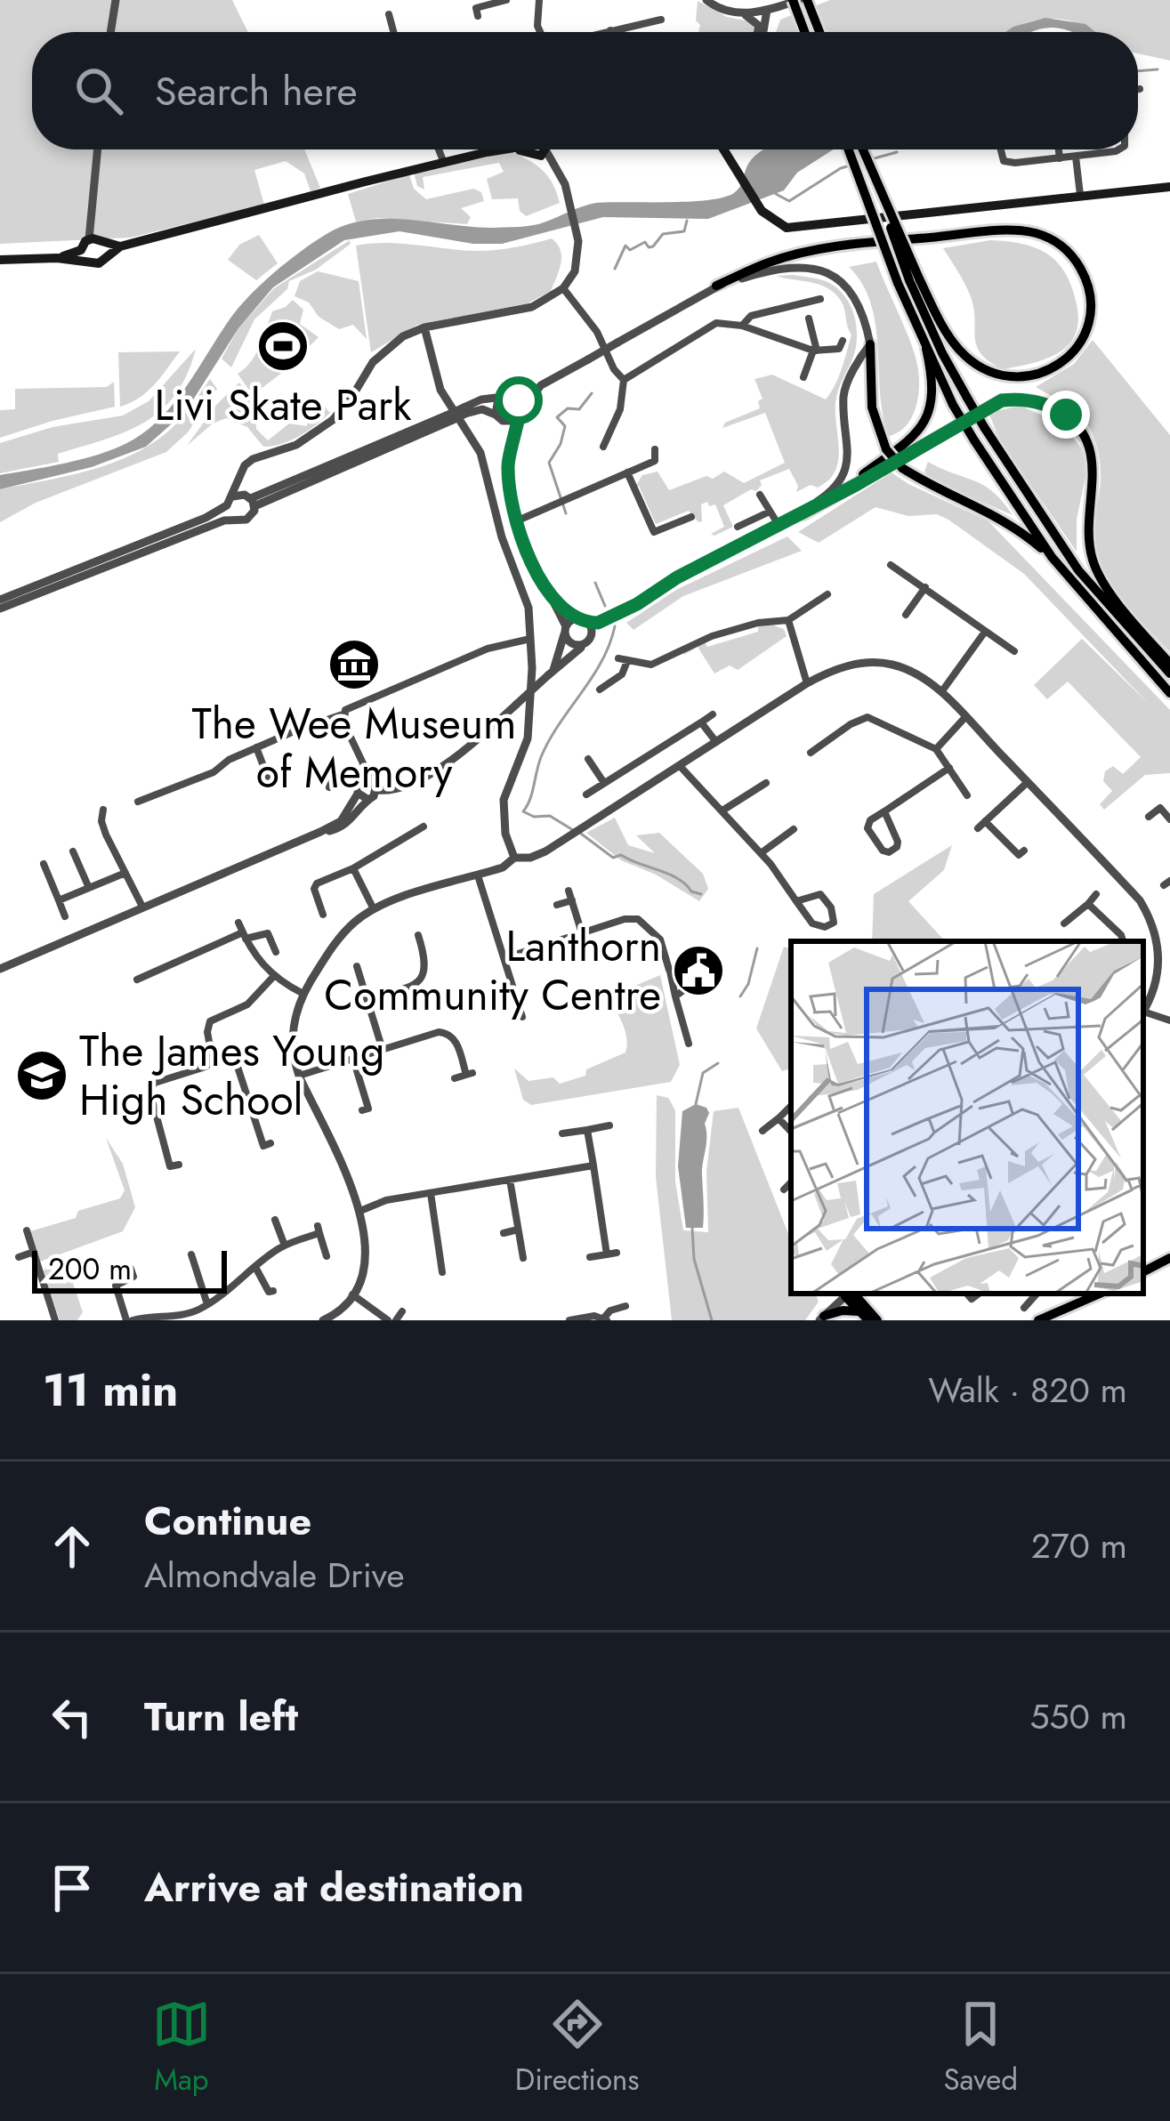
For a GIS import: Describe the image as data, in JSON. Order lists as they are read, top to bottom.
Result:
{
  "places": {
    "sports": ["Livi Skate Park"],
    "museum": ["The Wee Museum of Memory"],
    "public building": ["Lanthorn Community Centre"],
    "school or university": ["The James Young High School"]
  },
  "scale_bar": "200 m",
  "page": {
    "search": "Search here",
    "scale": "200 m",
    "heading": ["11 min", "Walk · 820 m"],
    "list": [
      ["Continue", "Almondvale Drive", "270 m"],
      ["Turn left", "550 m"],
      "Arrive at destination"
    ],
    "nav": ["Map", "Directions", "Saved"]
  }
}
